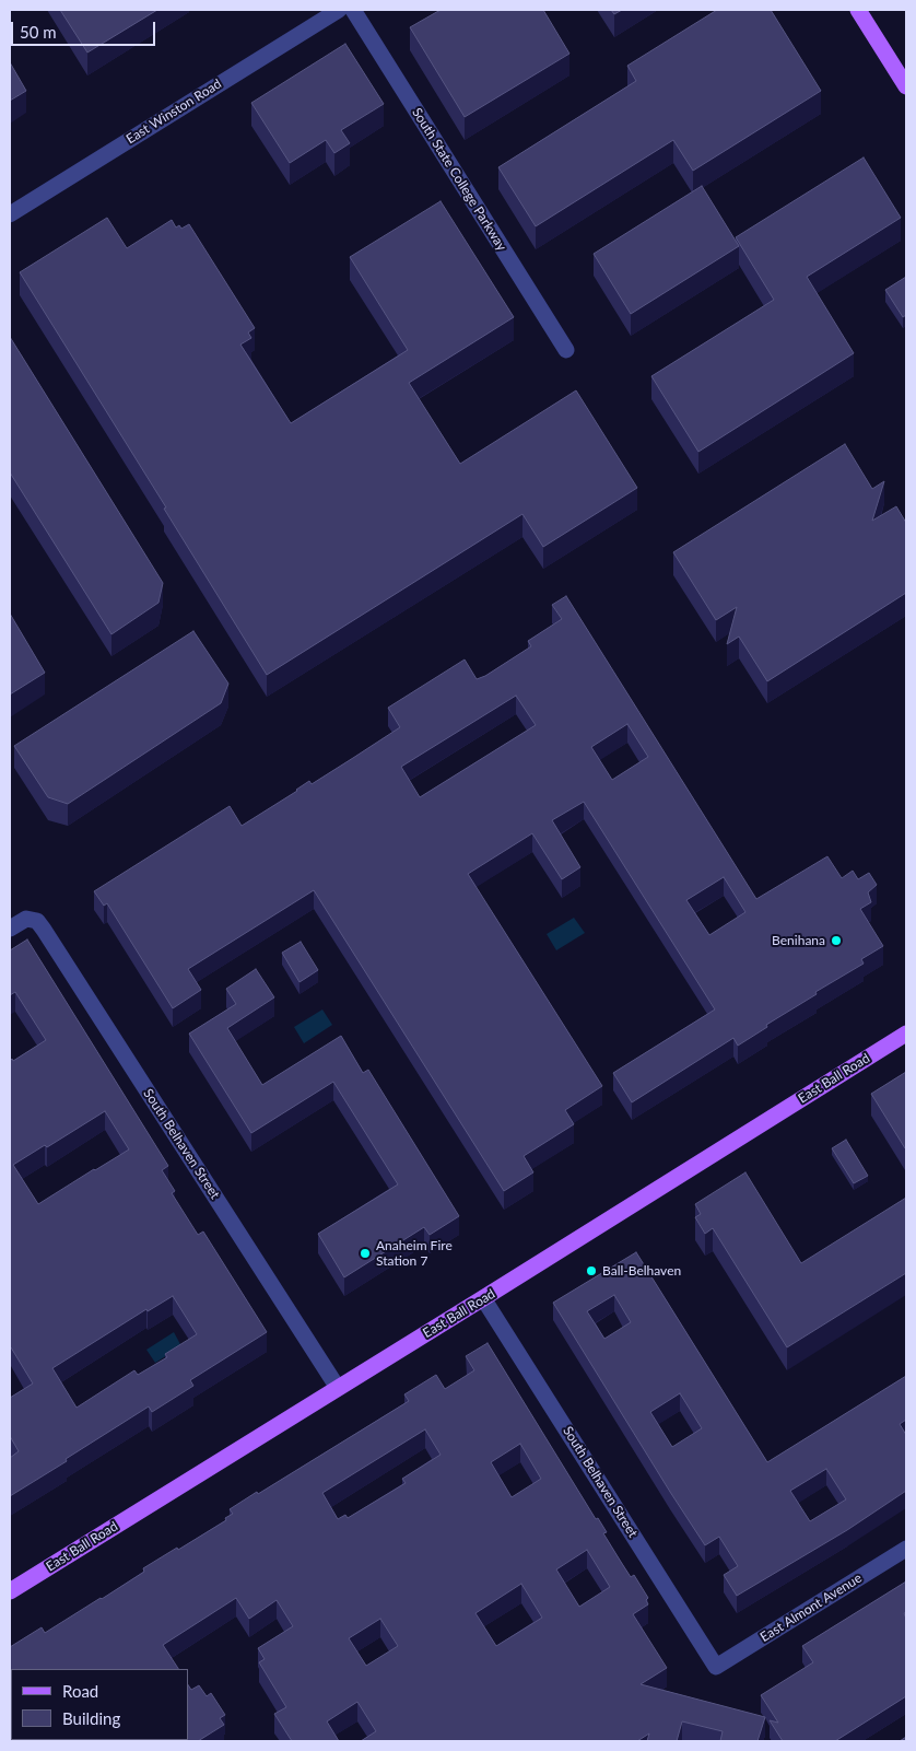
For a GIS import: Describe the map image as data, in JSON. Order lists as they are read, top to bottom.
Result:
{
  "streets": {
    "main road": ["East Ball Road"],
    "street": [
      "East Winston Road",
      "South State College Parkway",
      "South Belhaven Street",
      "East Almont Avenue"
    ]
  },
  "crossings": [
    ["East Ball Road", "South Belhaven Street"],
    ["South Belhaven Street", "East Almont Avenue"]
  ],
  "places": ["Benihana", "Anaheim Fire Station 7", "Ball-Belhaven"],
  "legend": ["Road", "Building"],
  "scale_bar": "50 m"
}
